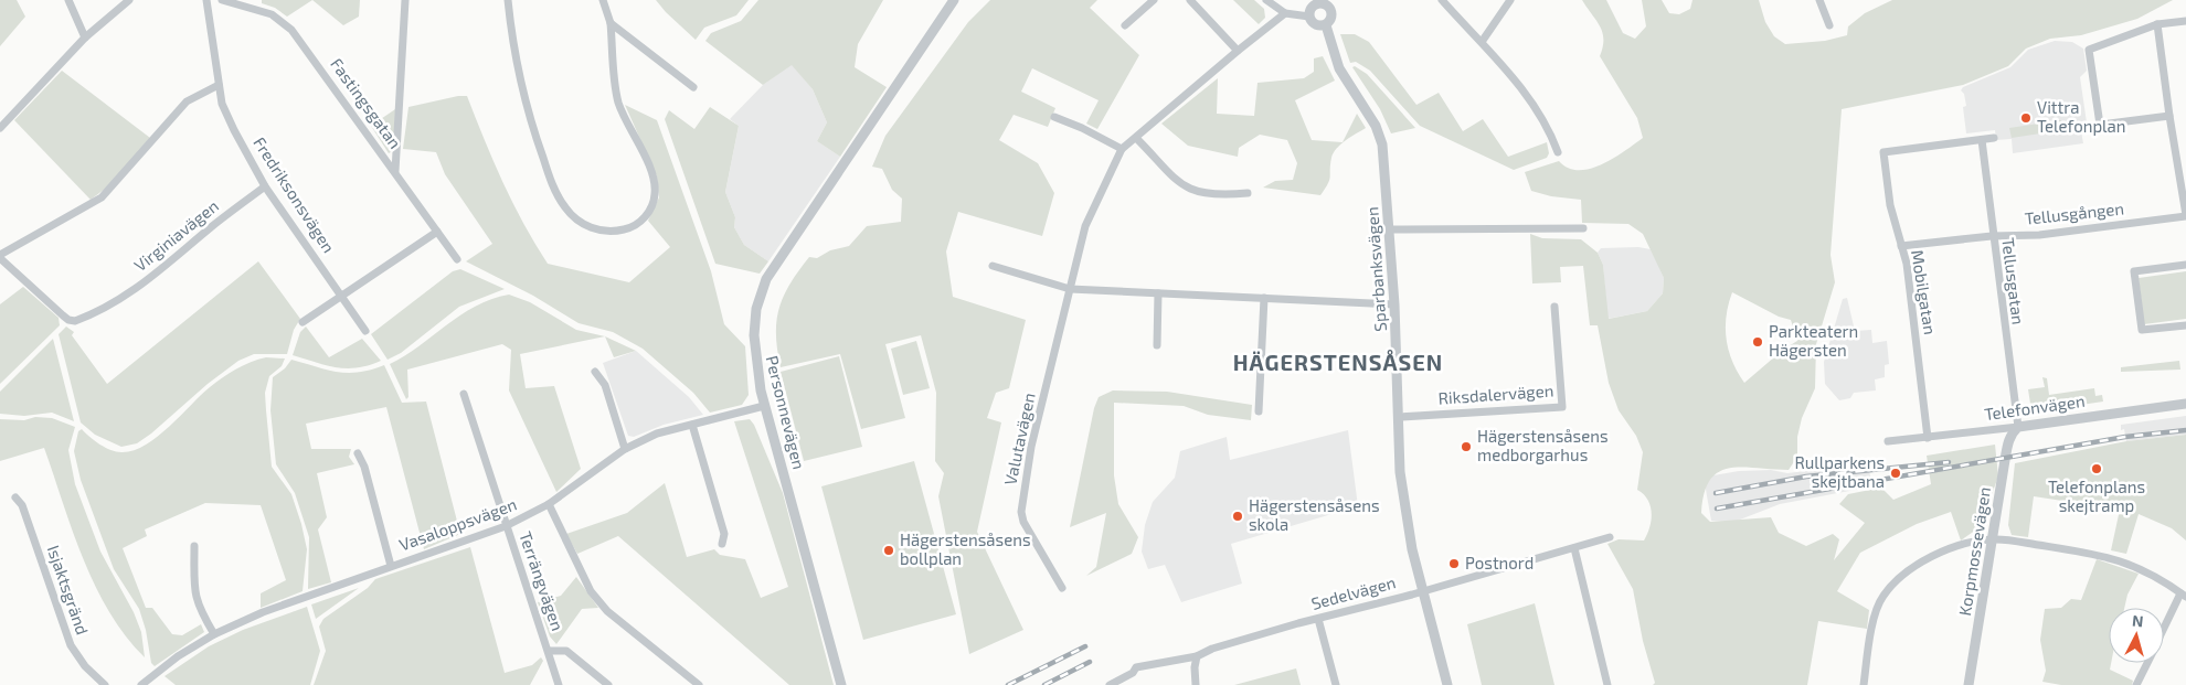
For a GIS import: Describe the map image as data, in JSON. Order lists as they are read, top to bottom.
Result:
{
  "streets": {
    "street": [
      "Fastingsgatan",
      "Fredriksonsvägen",
      "Tellusgången",
      "Virginiavägen",
      "Sparbanksvägen",
      "Tellusgatan",
      "Mobilgatan",
      "Riksdalervägen",
      "Telefonvägen",
      "Personnevägen",
      "Valutavägen",
      "Vasaloppsvägen",
      "Korpmossevägen",
      "Terrängvägen",
      "Isjaktsgränd",
      "Sedelvägen"
    ]
  },
  "crossings": [
    ["Fredriksonsvägen", "Virginiavägen"],
    ["Tellusgången", "Tellusgatan"],
    ["Tellusgången", "Mobilgatan"],
    ["Sparbanksvägen", "Riksdalervägen"],
    ["Sparbanksvägen", "Sedelvägen"],
    ["Tellusgatan", "Mobilgatan"],
    ["Tellusgatan", "Telefonvägen"],
    ["Tellusgatan", "Korpmossevägen"],
    ["Mobilgatan", "Telefonvägen"],
    ["Telefonvägen", "Korpmossevägen"],
    ["Personnevägen", "Vasaloppsvägen"],
    ["Vasaloppsvägen", "Terrängvägen"]
  ],
  "districts": ["HÄGERSTENSÅSEN"],
  "places": [
    "Vittra Telefonplan",
    "Parkteatern Hägersten",
    "Hägerstensåsens medborgarhus",
    "Telefonplans skejtramp",
    "Rullparkens skejtbana",
    "Hägerstensåsens skola",
    "Hägerstensåsens bollplan",
    "Postnord"
  ],
  "north": "top"
}
